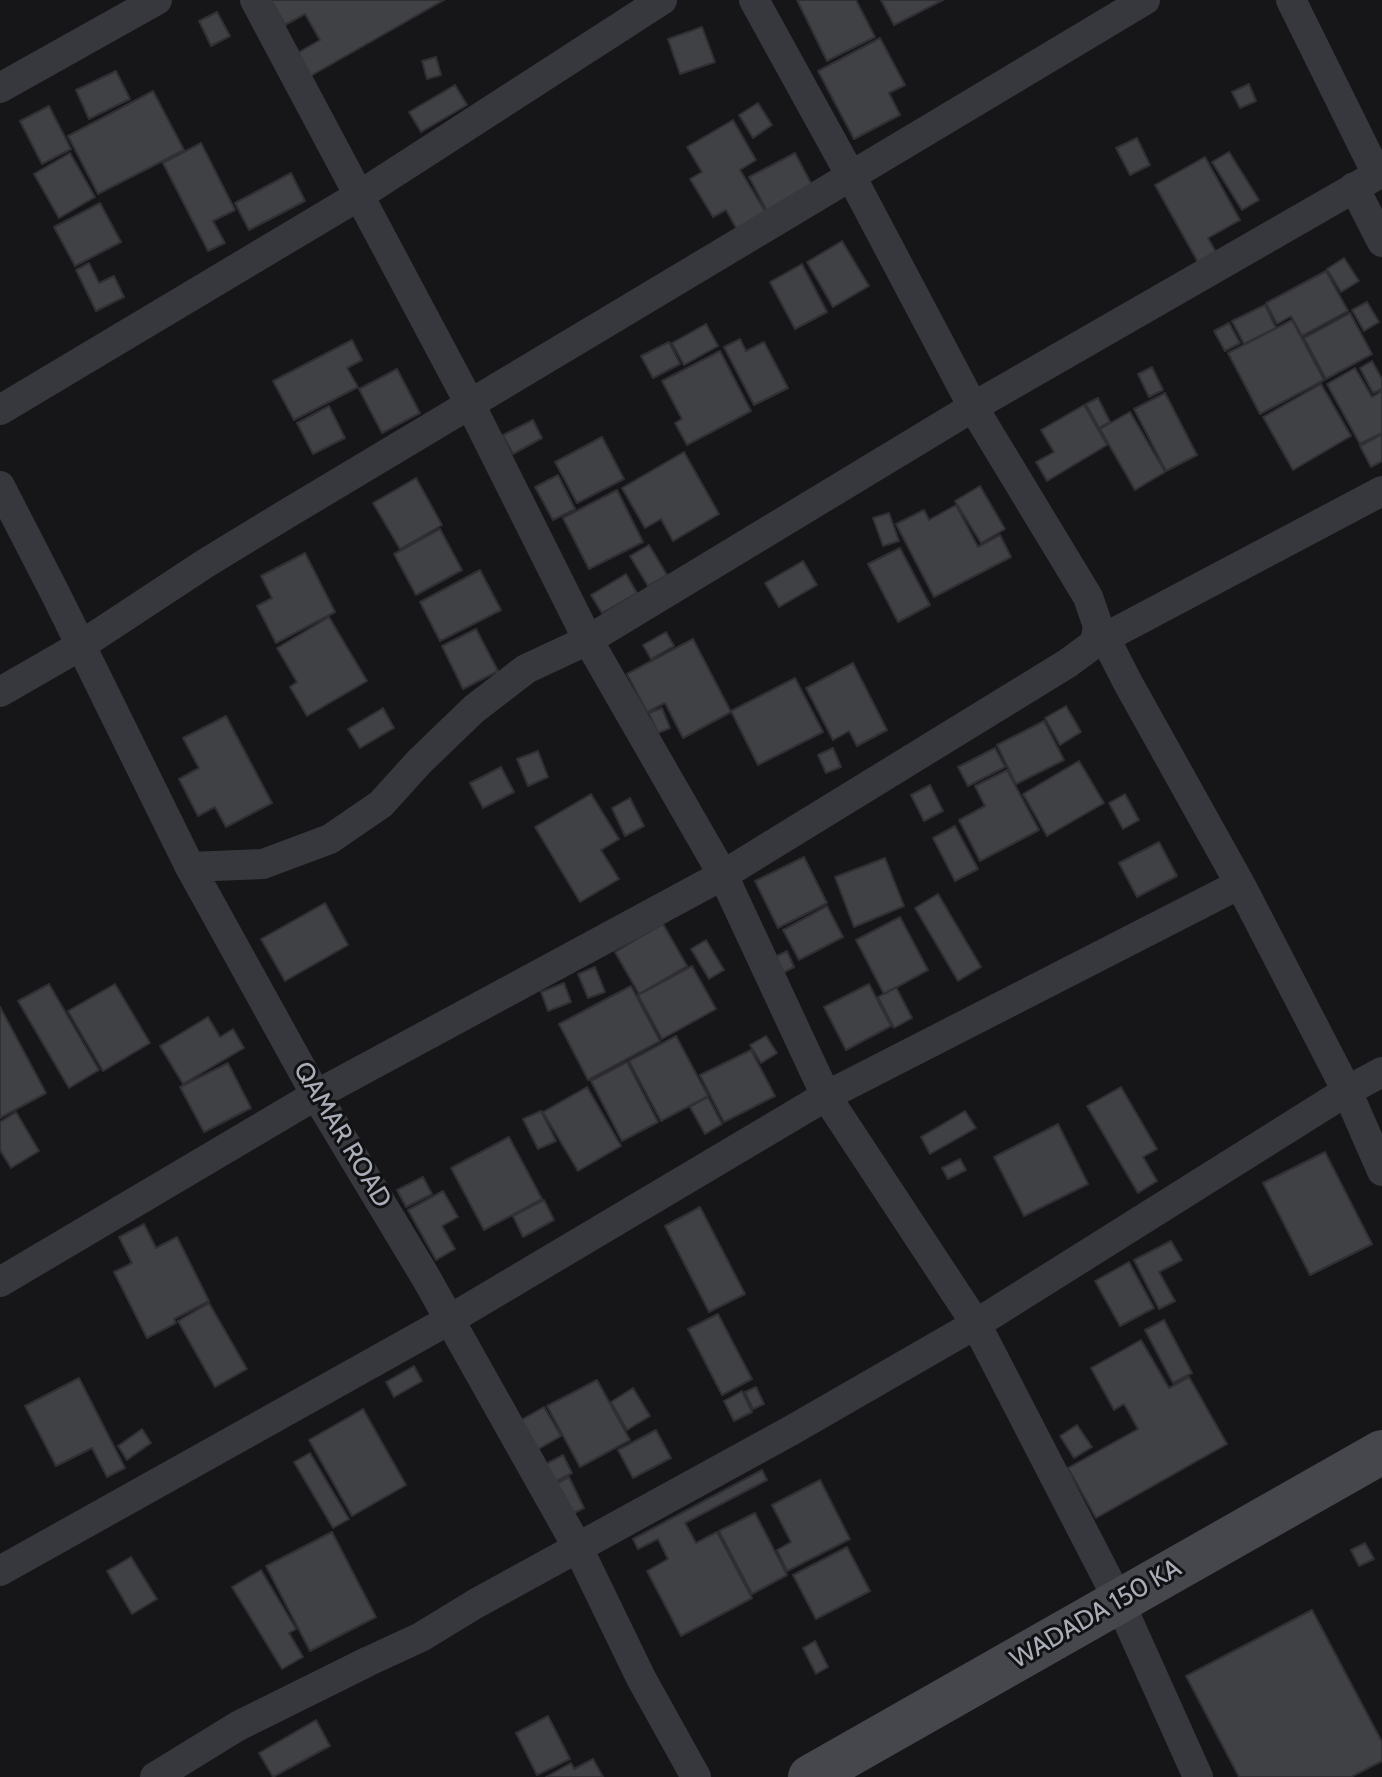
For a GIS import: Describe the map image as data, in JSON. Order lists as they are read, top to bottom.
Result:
{
  "streets": {
    "street": ["QAMAR ROAD", "WADADA 150 KA"]
  }
}
